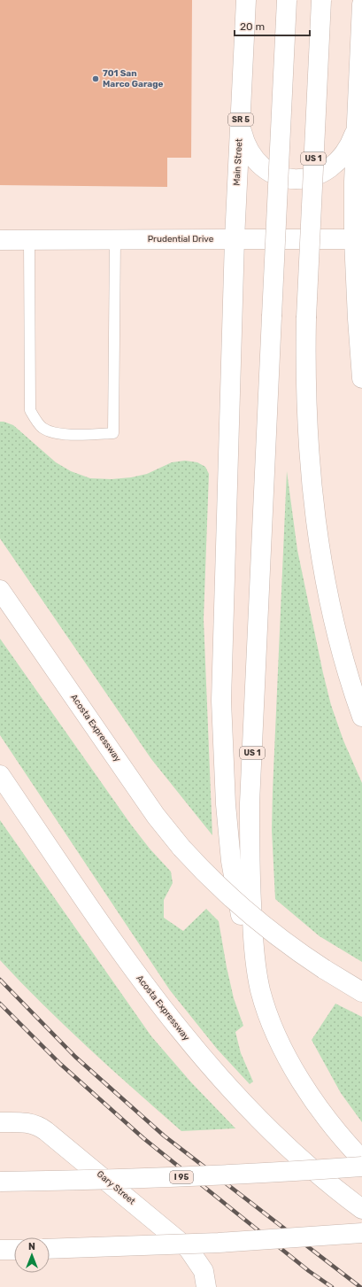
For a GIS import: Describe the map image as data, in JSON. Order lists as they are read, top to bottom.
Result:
{
  "streets": {
    "main road": [
      "SR 5",
      "US 1",
      "Main Street",
      "Prudential Drive",
      "Acosta Expressway",
      "I 95",
      "Gary Street"
    ]
  },
  "crossings": [
    ["US 1", "Main Street"],
    ["Main Street", "Prudential Drive"]
  ],
  "places": ["701 San Marco Garage"],
  "scale_bar": "20 m",
  "north": "top"
}
